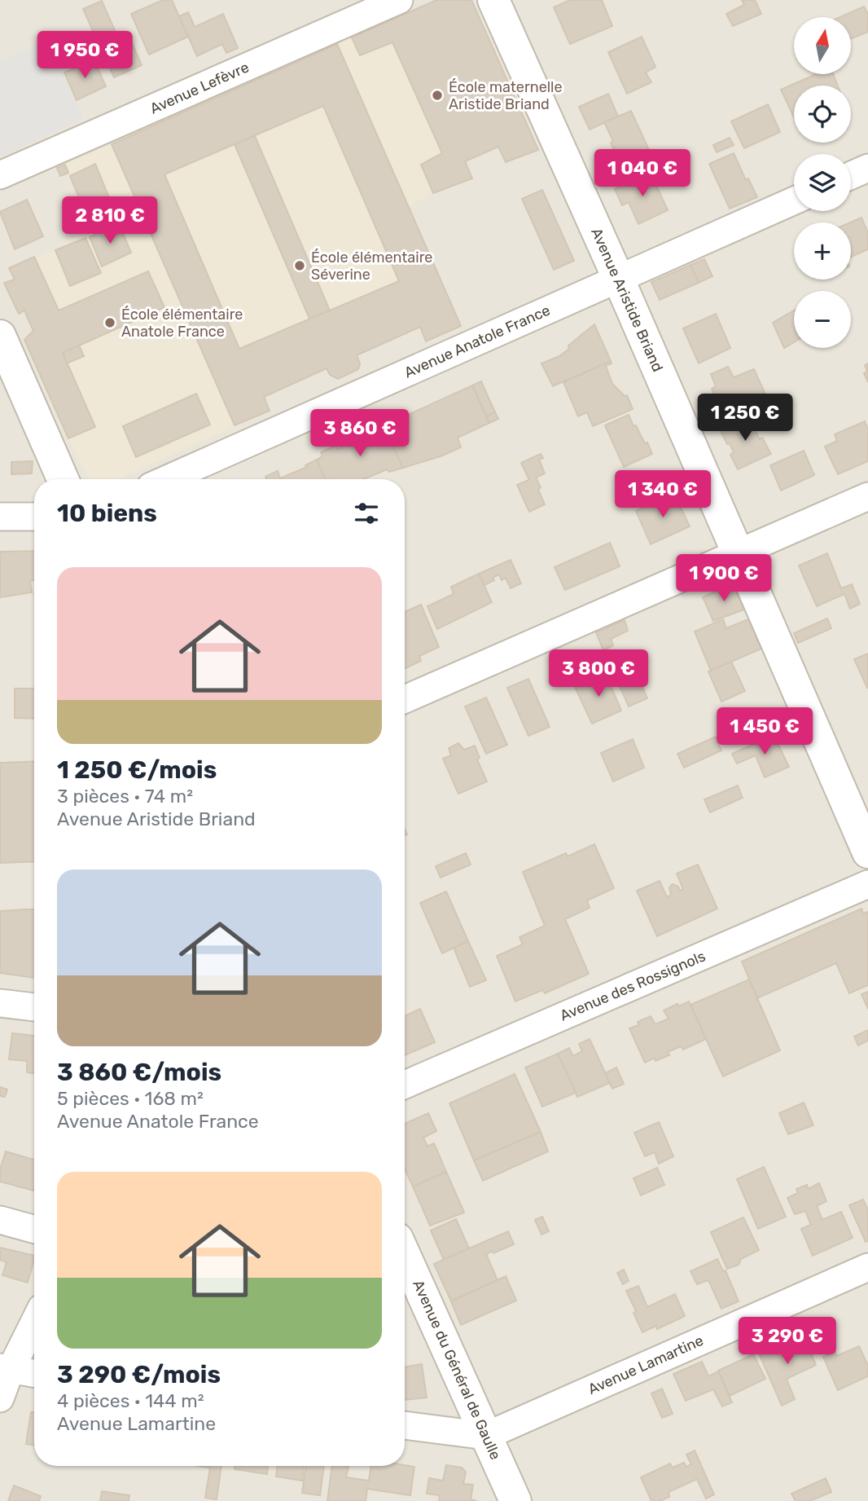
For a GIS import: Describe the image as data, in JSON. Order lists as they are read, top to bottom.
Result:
{
  "streets": {
    "street": [
      "Avenue Lefèvre",
      "Avenue Aristide Briand",
      "Avenue Anatole France",
      "Avenue des Rossignols",
      "Avenue Lamartine",
      "Avenue du Général de Gaulle"
    ]
  },
  "crossings": [
    ["Avenue Aristide Briand", "Avenue Anatole France"],
    ["Avenue Lamartine", "Avenue du Général de Gaulle"]
  ],
  "places": ["École maternelle Aristide Briand", "École élémentaire Séverine", "École élémentaire Anatole France"],
  "north": "top",
  "page": {
    "map_buttons": ["+", "−"],
    "price": [
      "1 950 €",
      "1 040 €",
      "2 810 €",
      "1 250 €",
      "3 860 €",
      "1 340 €",
      "1 900 €",
      "3 800 €",
      "1 450 €",
      "3 290 €"
    ],
    "heading": "10 biens",
    "list": [
      {
        "name": "1 250 €/mois",
        "note": "3 pièces · 74 m² · Avenue Aristide Briand"
      },
      {
        "name": "3 860 €/mois",
        "note": "5 pièces · 168 m² · Avenue Anatole France"
      },
      {
        "name": "3 290 €/mois",
        "note": "4 pièces · 144 m² · Avenue Lamartine"
      }
    ]
  }
}
